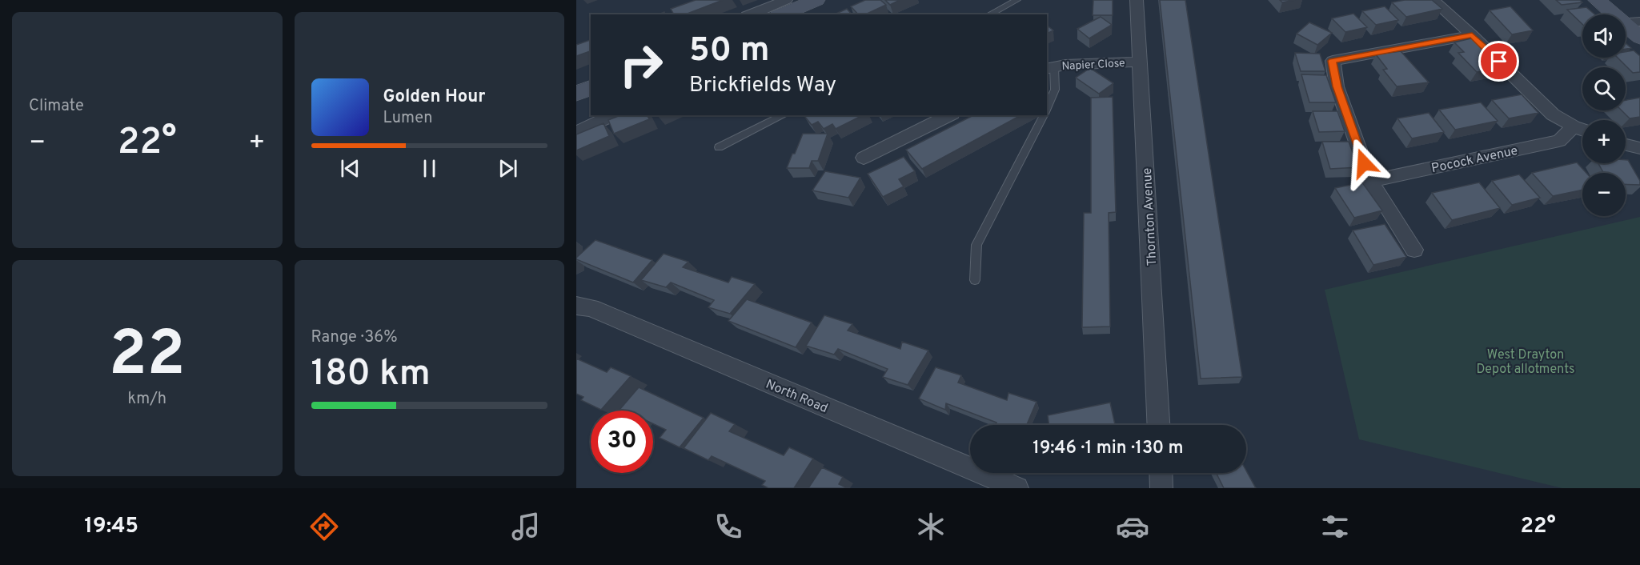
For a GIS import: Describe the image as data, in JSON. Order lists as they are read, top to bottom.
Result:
{
  "streets": {
    "street": [
      "Napier Close",
      "Pocock Avenue",
      "Thornton Avenue",
      "North Road"
    ]
  },
  "crossings": [
    ["Napier Close", "Thornton Avenue"]
  ],
  "parks": ["West Drayton Depot allotments"],
  "page": {
    "tile": [
      "Climate",
      ["22", "km/h"],
      ["Range · 36%", "180 km"]
    ],
    "map_buttons": ["+", "−"],
    "turn": ["50 m", "Brickfields Way"],
    "song": ["Golden Hour", "Lumen"],
    "heat": ["−", "22°", "+"],
    "limit": "30",
    "trip": "19:46 · 1 min · 130 m",
    "tabs": ["19:45", "22°"]
  }
}
